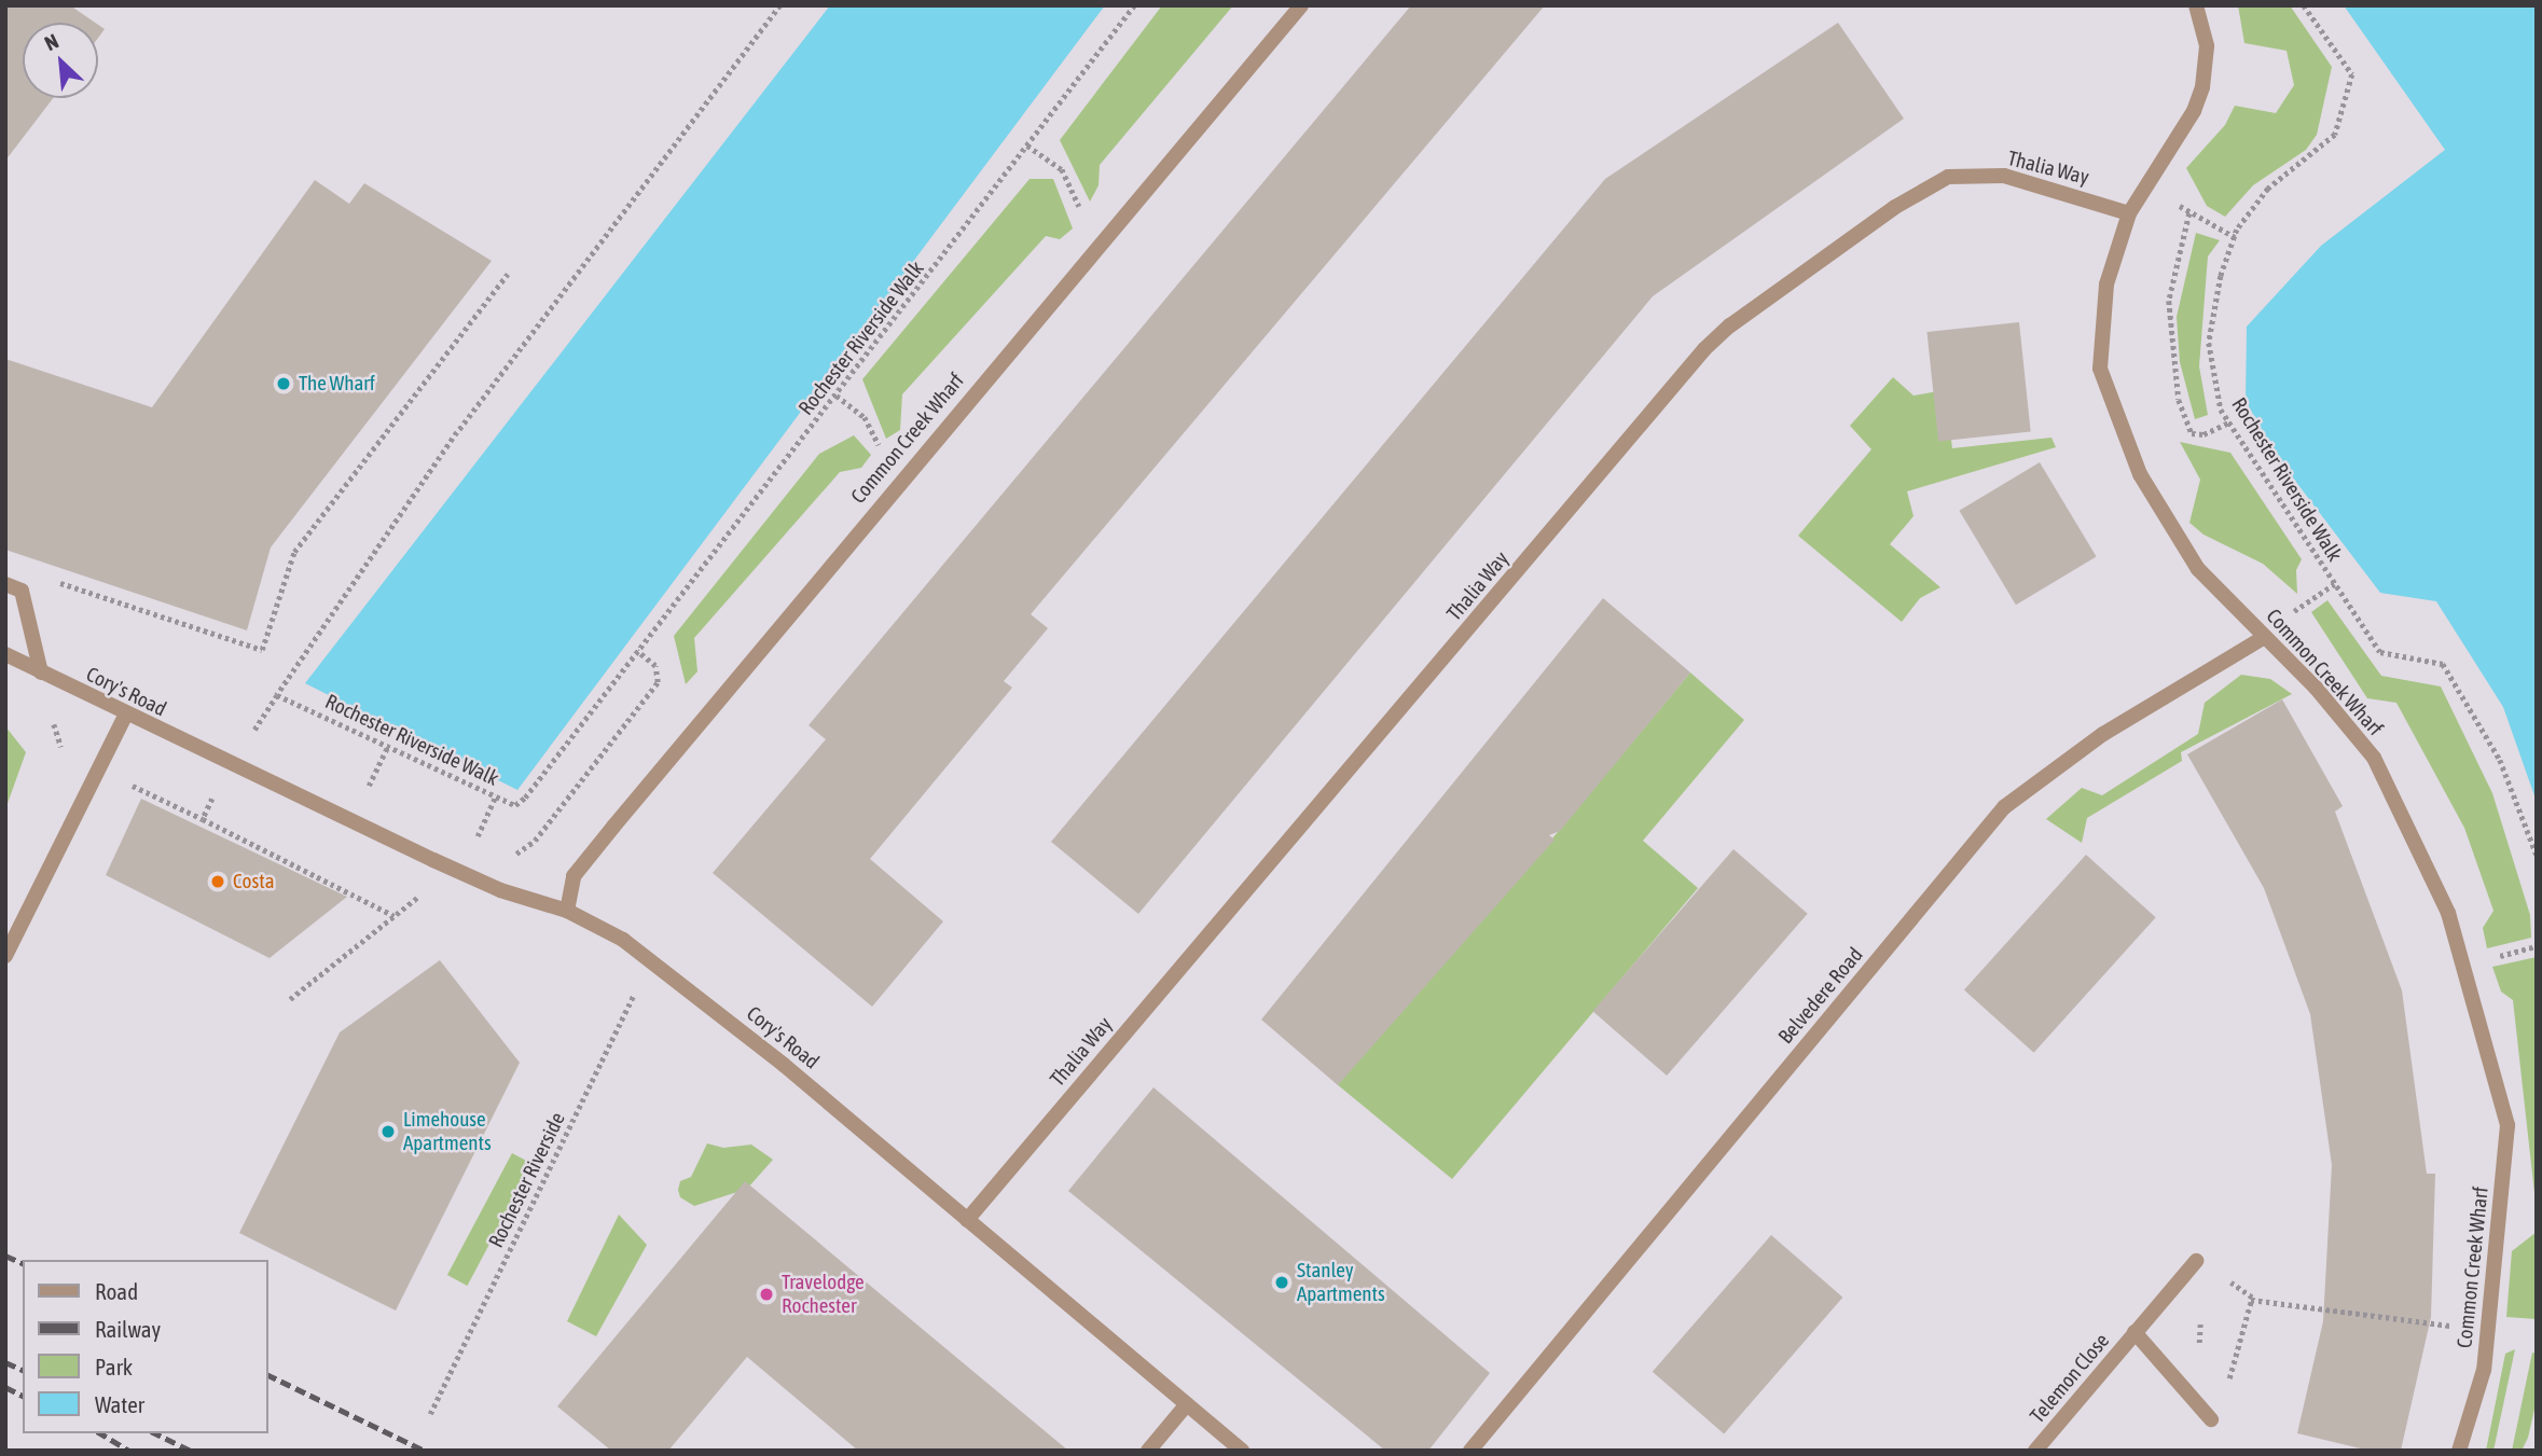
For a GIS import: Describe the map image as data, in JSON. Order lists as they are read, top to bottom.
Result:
{
  "streets": {
    "street": [
      "Thalia Way",
      "Common Creek Wharf",
      "Cory's Road",
      "Belvedere Road",
      "Telemon Close"
    ],
    "path": ["Rochester Riverside Walk", "Rochester Riverside"]
  },
  "crossings": [
    ["Thalia Way", "Common Creek Wharf"],
    ["Thalia Way", "Cory's Road"],
    ["Rochester Riverside Walk", "Common Creek Wharf"],
    ["Common Creek Wharf", "Cory's Road"],
    ["Common Creek Wharf", "Belvedere Road"],
    ["Cory's Road", "Rochester Riverside"]
  ],
  "places": [
    "The Wharf",
    "Costa",
    "Limehouse Apartments",
    "Stanley Apartments",
    "Travelodge Rochester"
  ],
  "legend": [
    "Road",
    "Railway",
    "Park",
    "Water"
  ],
  "north": "top left"
}
